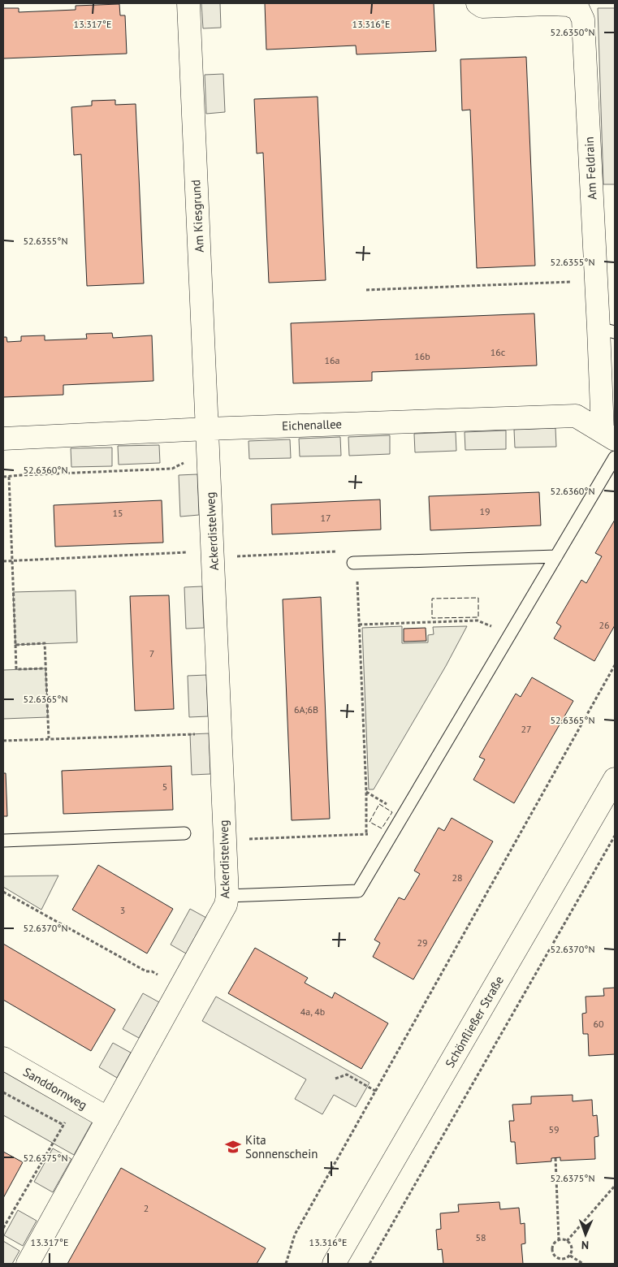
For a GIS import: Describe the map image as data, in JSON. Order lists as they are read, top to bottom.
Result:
{
  "streets": {
    "street": [
      "Am Feldrain",
      "Am Kiesgrund",
      "Eichenallee",
      "Ackerdistelweg",
      "Schönfließer Straße",
      "Sanddornweg"
    ]
  },
  "crossings": [
    ["Am Feldrain", "Eichenallee"],
    ["Am Kiesgrund", "Eichenallee"],
    ["Am Kiesgrund", "Ackerdistelweg"],
    ["Eichenallee", "Ackerdistelweg"],
    ["Ackerdistelweg", "Sanddornweg"]
  ],
  "places": {
    "school or university": ["Kita Sonnenschein"]
  },
  "house_numbers": [
    "16c",
    "16b",
    "16a",
    "19",
    "15",
    "17",
    "26",
    "7",
    "6A;6B",
    "27",
    "5",
    "28",
    "3",
    "29",
    "4a, 4b",
    "60",
    "59",
    "2",
    "58"
  ],
  "north": "bottom",
  "coordinates": [
    "13.317°E",
    "13.316°E",
    "52.6350°N",
    "52.6355°N",
    "52.6360°N",
    "52.6365°N",
    "52.6370°N",
    "52.6375°N"
  ]
}
